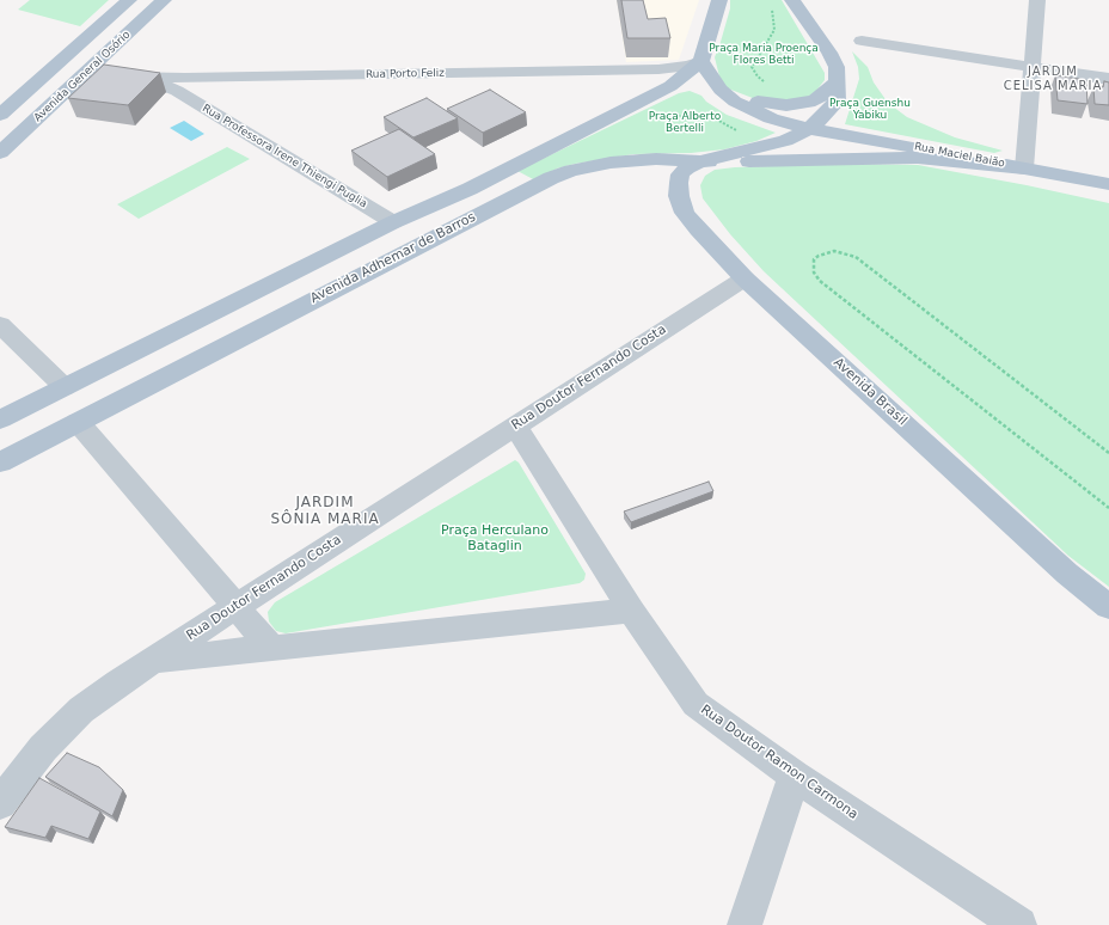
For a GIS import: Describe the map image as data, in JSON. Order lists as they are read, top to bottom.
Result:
{
  "streets": {
    "main road": [
      "Avenida General Osório",
      "Rua Maciel Baião",
      "Avenida Adhemar de Barros",
      "Avenida Brasil"
    ],
    "street": [
      "Rua Porto Feliz",
      "Rua Professora Irene Thiengi Puglia",
      "Rua Doutor Fernando Costa",
      "Rua Doutor Ramon Carmona"
    ]
  },
  "crossings": [
    ["Rua Porto Feliz", "Rua Professora Irene Thiengi Puglia"],
    ["Rua Porto Feliz", "Avenida Adhemar de Barros"],
    ["Avenida General Osório", "Rua Professora Irene Thiengi Puglia"],
    ["Rua Maciel Baião", "Avenida Adhemar de Barros"],
    ["Rua Professora Irene Thiengi Puglia", "Avenida Adhemar de Barros"],
    ["Avenida Adhemar de Barros", "Avenida Brasil"],
    ["Rua Doutor Fernando Costa", "Avenida Brasil"],
    ["Rua Doutor Fernando Costa", "Rua Doutor Ramon Carmona"]
  ],
  "districts": ["JARDIM CELISA MARIA", "JARDIM SÔNIA MARIA"],
  "parks": [
    "Praça Maria Proença Flores Betti",
    "Praça Guenshu Yabiku",
    "Praça Alberto Bertelli",
    "Praça Herculano Bataglin"
  ]
}
